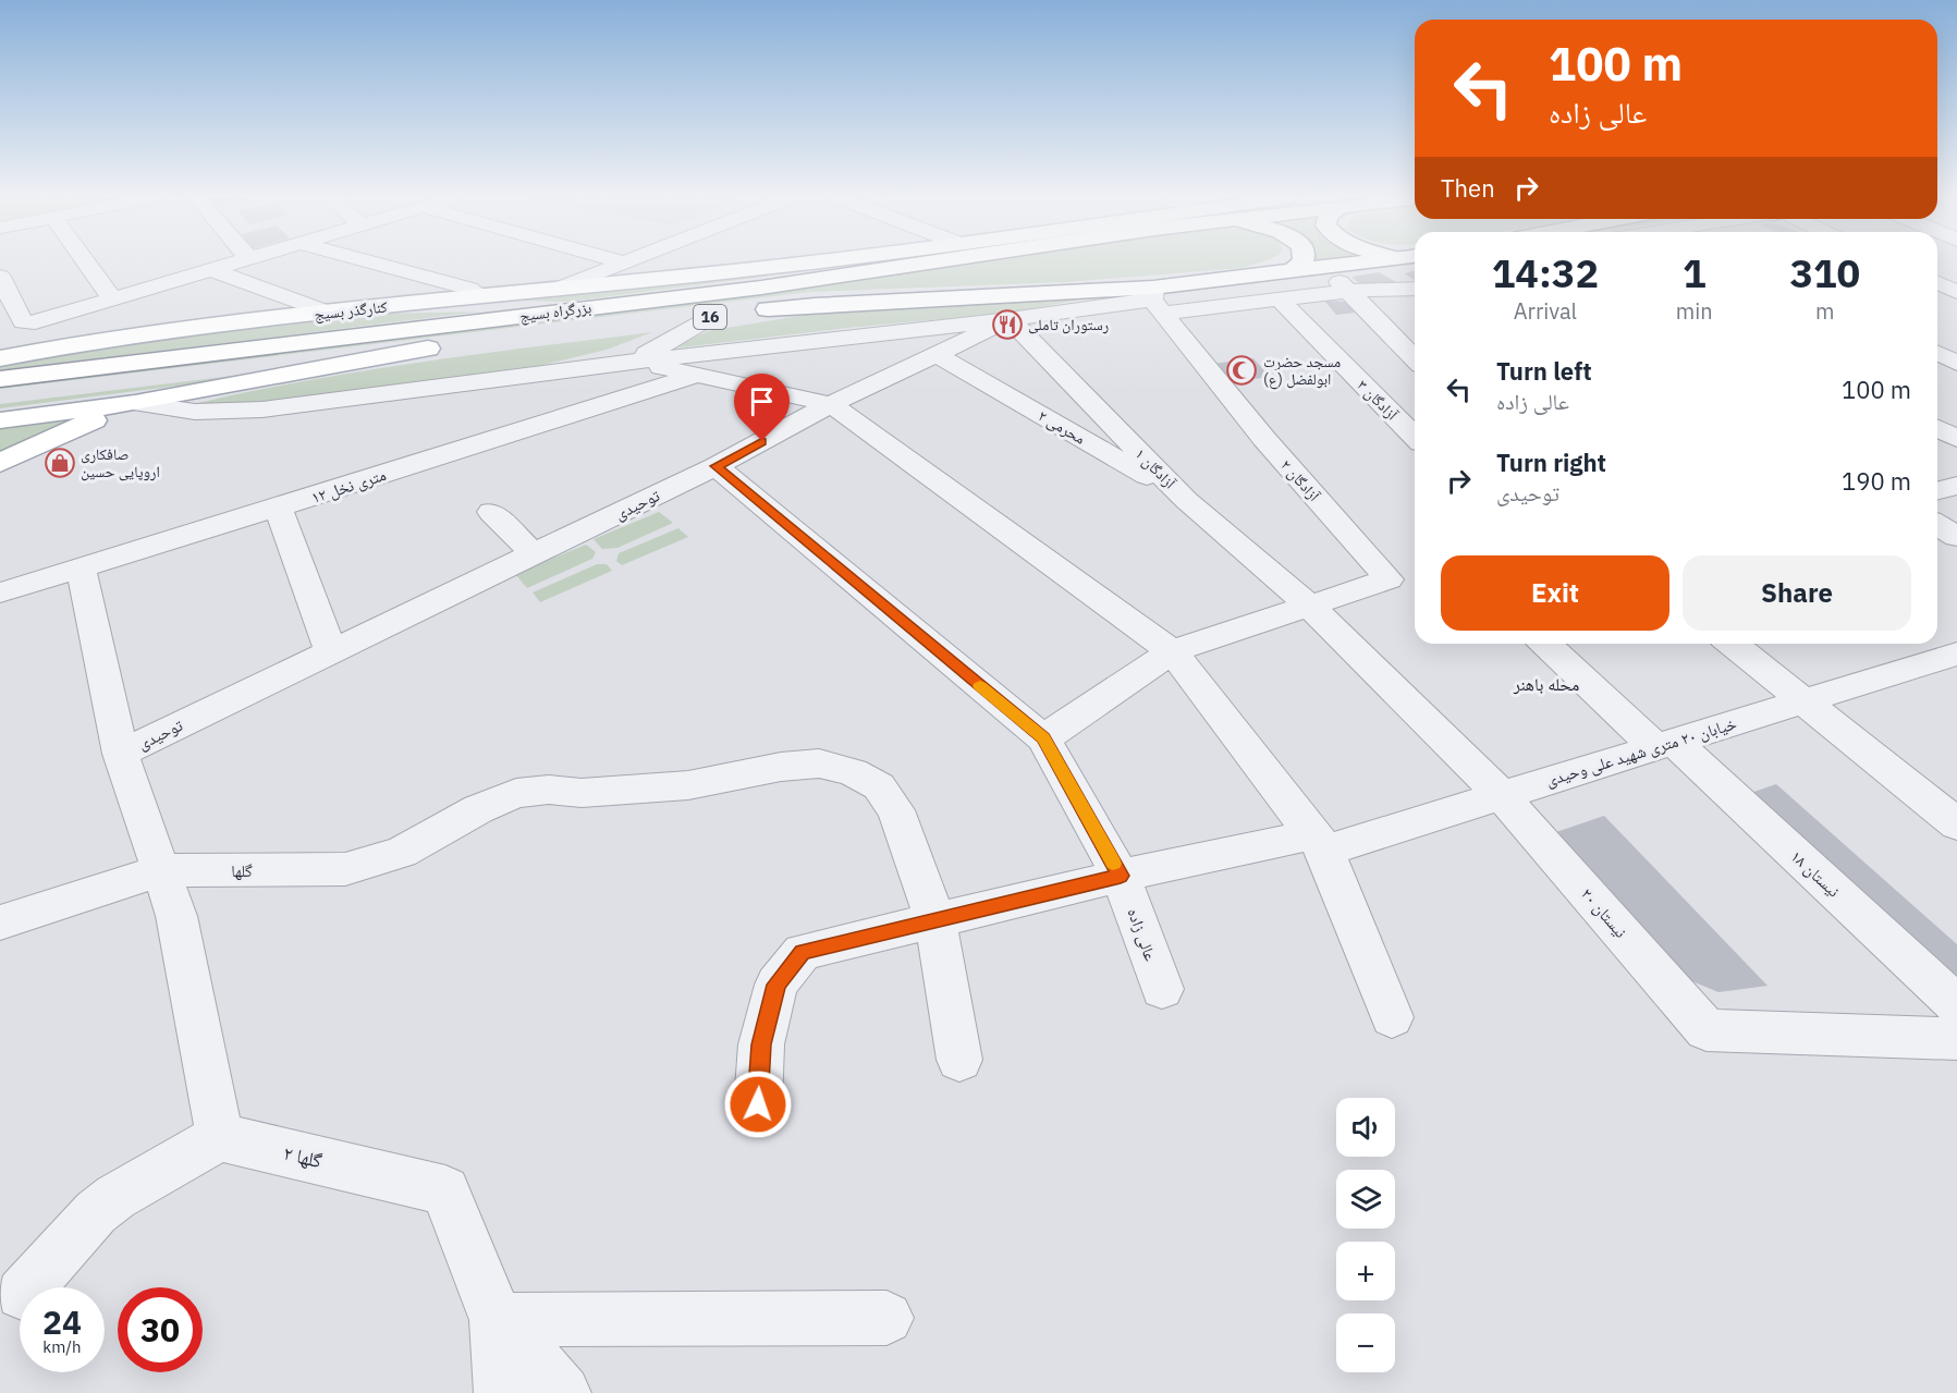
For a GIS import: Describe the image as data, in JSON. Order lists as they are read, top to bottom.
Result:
{
  "streets": {
    "main road": ["کنارگذر بسیج", "بزرگراه بسیج", "16"],
    "street": [
      "آزادگان ۳",
      "محرمی ۲",
      "آزادگان ۱",
      "آزادگان ۲",
      "۱۲ متری نخل",
      "توحیدی",
      "خیابان ۲۰ متری شهید علی وحیدی",
      "گلها",
      "نیستان ۱۸",
      "نیستان ۲۰",
      "عالی زاده",
      "گلها ۲"
    ]
  },
  "crossings": [
    ["بزرگراه بسیج", "آزادگان ۲"],
    ["بزرگراه بسیج", "توحیدی"],
    ["آزادگان ۳", "توحیدی"],
    ["محرمی ۲", "آزادگان ۱"],
    ["محرمی ۲", "توحیدی"],
    ["آزادگان ۱", "آزادگان ۲"],
    ["آزادگان ۱", "توحیدی"],
    ["آزادگان ۱", "خیابان ۲۰ متری شهید علی وحیدی"],
    ["آزادگان ۱", "نیستان ۲۰"],
    ["آزادگان ۲", "توحیدی"],
    ["۱۲ متری نخل", "توحیدی"],
    ["توحیدی", "عالی زاده"],
    ["خیابان ۲۰ متری شهید علی وحیدی", "گلها"],
    ["خیابان ۲۰ متری شهید علی وحیدی", "نیستان ۱۸"],
    ["خیابان ۲۰ متری شهید علی وحیدی", "نیستان ۲۰"],
    ["خیابان ۲۰ متری شهید علی وحیدی", "عالی زاده"]
  ],
  "districts": ["محله باهنر"],
  "places": {
    "restaurant": ["رستوران تاملی"],
    "mosque": ["مسجد حضرت ابولفضل (ع)"],
    "shop": ["صافکاری اروپایی حسین"]
  },
  "page": {
    "turn": ["100 m", "عالی زاده"],
    "then": "Then",
    "eta": [
      "14:32",
      "Arrival",
      "1",
      "min",
      "310",
      "m"
    ],
    "list": [
      {
        "name": "Turn left",
        "note": "عالی زاده",
        "value": "100 m"
      },
      {
        "name": "Turn right",
        "note": "توحیدی",
        "value": "190 m"
      }
    ],
    "buttons": ["Exit", "Share"],
    "map_buttons": ["+", "−"],
    "speed": "24 km/h",
    "limit": "30"
  }
}
